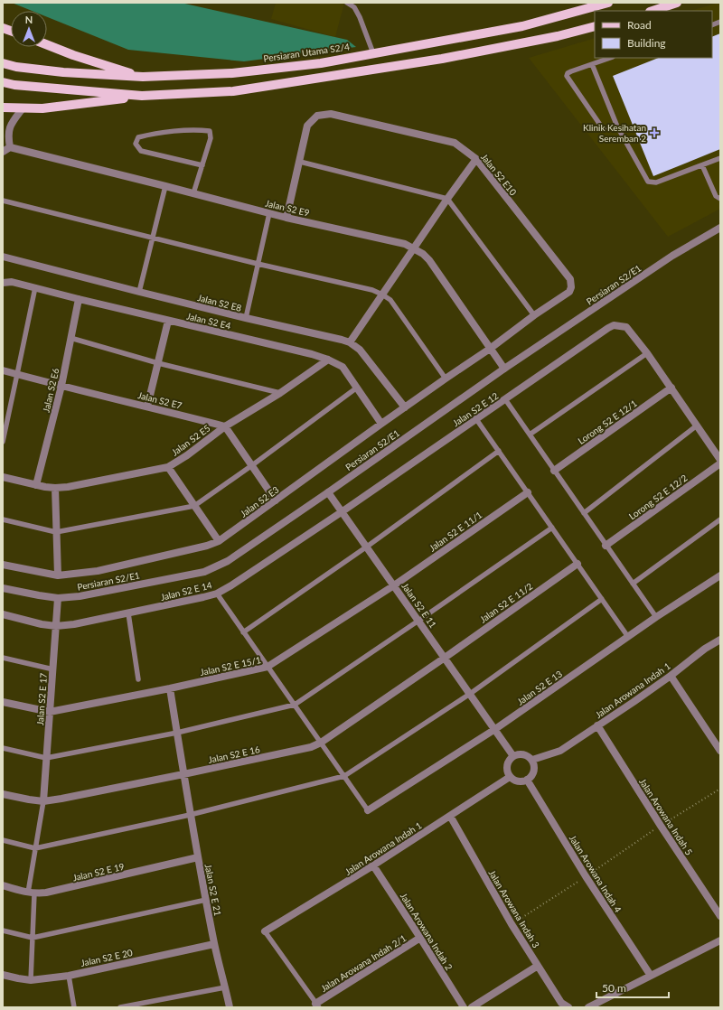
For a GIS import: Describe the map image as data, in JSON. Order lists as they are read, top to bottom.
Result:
{
  "streets": {
    "main road": ["Persiaran Utama S2/4"],
    "street": [
      "Jalan S2 E10",
      "Jalan S2 E9",
      "Persiaran S2/E1",
      "Jalan S2 E8",
      "Jalan S2 E4",
      "Jalan S2 E6",
      "Jalan S2 E7",
      "Jalan S2 E 12",
      "Lorong S2 E 12/1",
      "Jalan S2 E5",
      "Lorong S2 E 12/2",
      "Jalan S2 E3",
      "Jalan S2 E 11/1",
      "Jalan S2 E 14",
      "Jalan S2 E 11/2",
      "Jalan S2 E 11",
      "Jalan S2 E 15/1",
      "Jalan S2 E 13",
      "Jalan Arowana Indah 1",
      "Jalan S2 E 17",
      "Jalan S2 E 16",
      "Jalan Arowana Indah 5",
      "Jalan S2 E 19",
      "Jalan Arowana Indah 4",
      "Jalan S2 E 21",
      "Jalan Arowana Indah 3",
      "Jalan Arowana Indah 2",
      "Jalan S2 E 20",
      "Jalan Arowana Indah 2/1"
    ]
  },
  "crossings": [
    ["Jalan S2 E10", "Jalan S2 E9"],
    ["Jalan S2 E10", "Jalan S2 E3"],
    ["Jalan S2 E9", "Persiaran S2/E1"],
    ["Jalan S2 E9", "Jalan S2 E3"],
    ["Persiaran S2/E1", "Jalan S2 E 11"],
    ["Persiaran S2/E1", "Jalan S2 E 17"],
    ["Jalan S2 E8", "Jalan S2 E3"],
    ["Jalan S2 E4", "Jalan S2 E6"],
    ["Jalan S2 E4", "Jalan S2 E5"],
    ["Jalan S2 E4", "Jalan S2 E3"],
    ["Jalan S2 E6", "Jalan S2 E7"],
    ["Jalan S2 E6", "Jalan S2 E5"],
    ["Jalan S2 E7", "Jalan S2 E5"],
    ["Jalan S2 E 12", "Jalan S2 E 14"],
    ["Jalan S2 E 12", "Jalan S2 E 11"],
    ["Jalan S2 E 11/1", "Jalan S2 E 11"],
    ["Jalan S2 E 11/1", "Jalan S2 E 15/1"],
    ["Jalan S2 E 14", "Jalan S2 E 11"],
    ["Jalan S2 E 14", "Jalan S2 E 17"],
    ["Jalan S2 E 11/2", "Jalan S2 E 11"],
    ["Jalan S2 E 11/2", "Jalan S2 E 16"],
    ["Jalan S2 E 11", "Jalan S2 E 15/1"],
    ["Jalan S2 E 11", "Jalan S2 E 13"],
    ["Jalan S2 E 11", "Jalan Arowana Indah 1"],
    ["Jalan S2 E 11", "Jalan S2 E 16"],
    ["Jalan S2 E 11", "Jalan Arowana Indah 4"],
    ["Jalan S2 E 15/1", "Jalan S2 E 17"],
    ["Jalan S2 E 15/1", "Jalan S2 E 21"],
    ["Jalan Arowana Indah 1", "Jalan Arowana Indah 5"],
    ["Jalan Arowana Indah 1", "Jalan Arowana Indah 4"],
    ["Jalan Arowana Indah 1", "Jalan Arowana Indah 3"],
    ["Jalan Arowana Indah 1", "Jalan Arowana Indah 2"],
    ["Jalan S2 E 17", "Jalan S2 E 16"],
    ["Jalan S2 E 16", "Jalan S2 E 21"],
    ["Jalan S2 E 19", "Jalan S2 E 21"],
    ["Jalan S2 E 21", "Jalan S2 E 20"],
    ["Jalan Arowana Indah 2", "Jalan Arowana Indah 2/1"]
  ],
  "places": {
    "health": ["Klinik Kesihatan Seremban 2"]
  },
  "legend": ["Road", "Building"],
  "scale_bar": "50 m",
  "north": "top"
}
